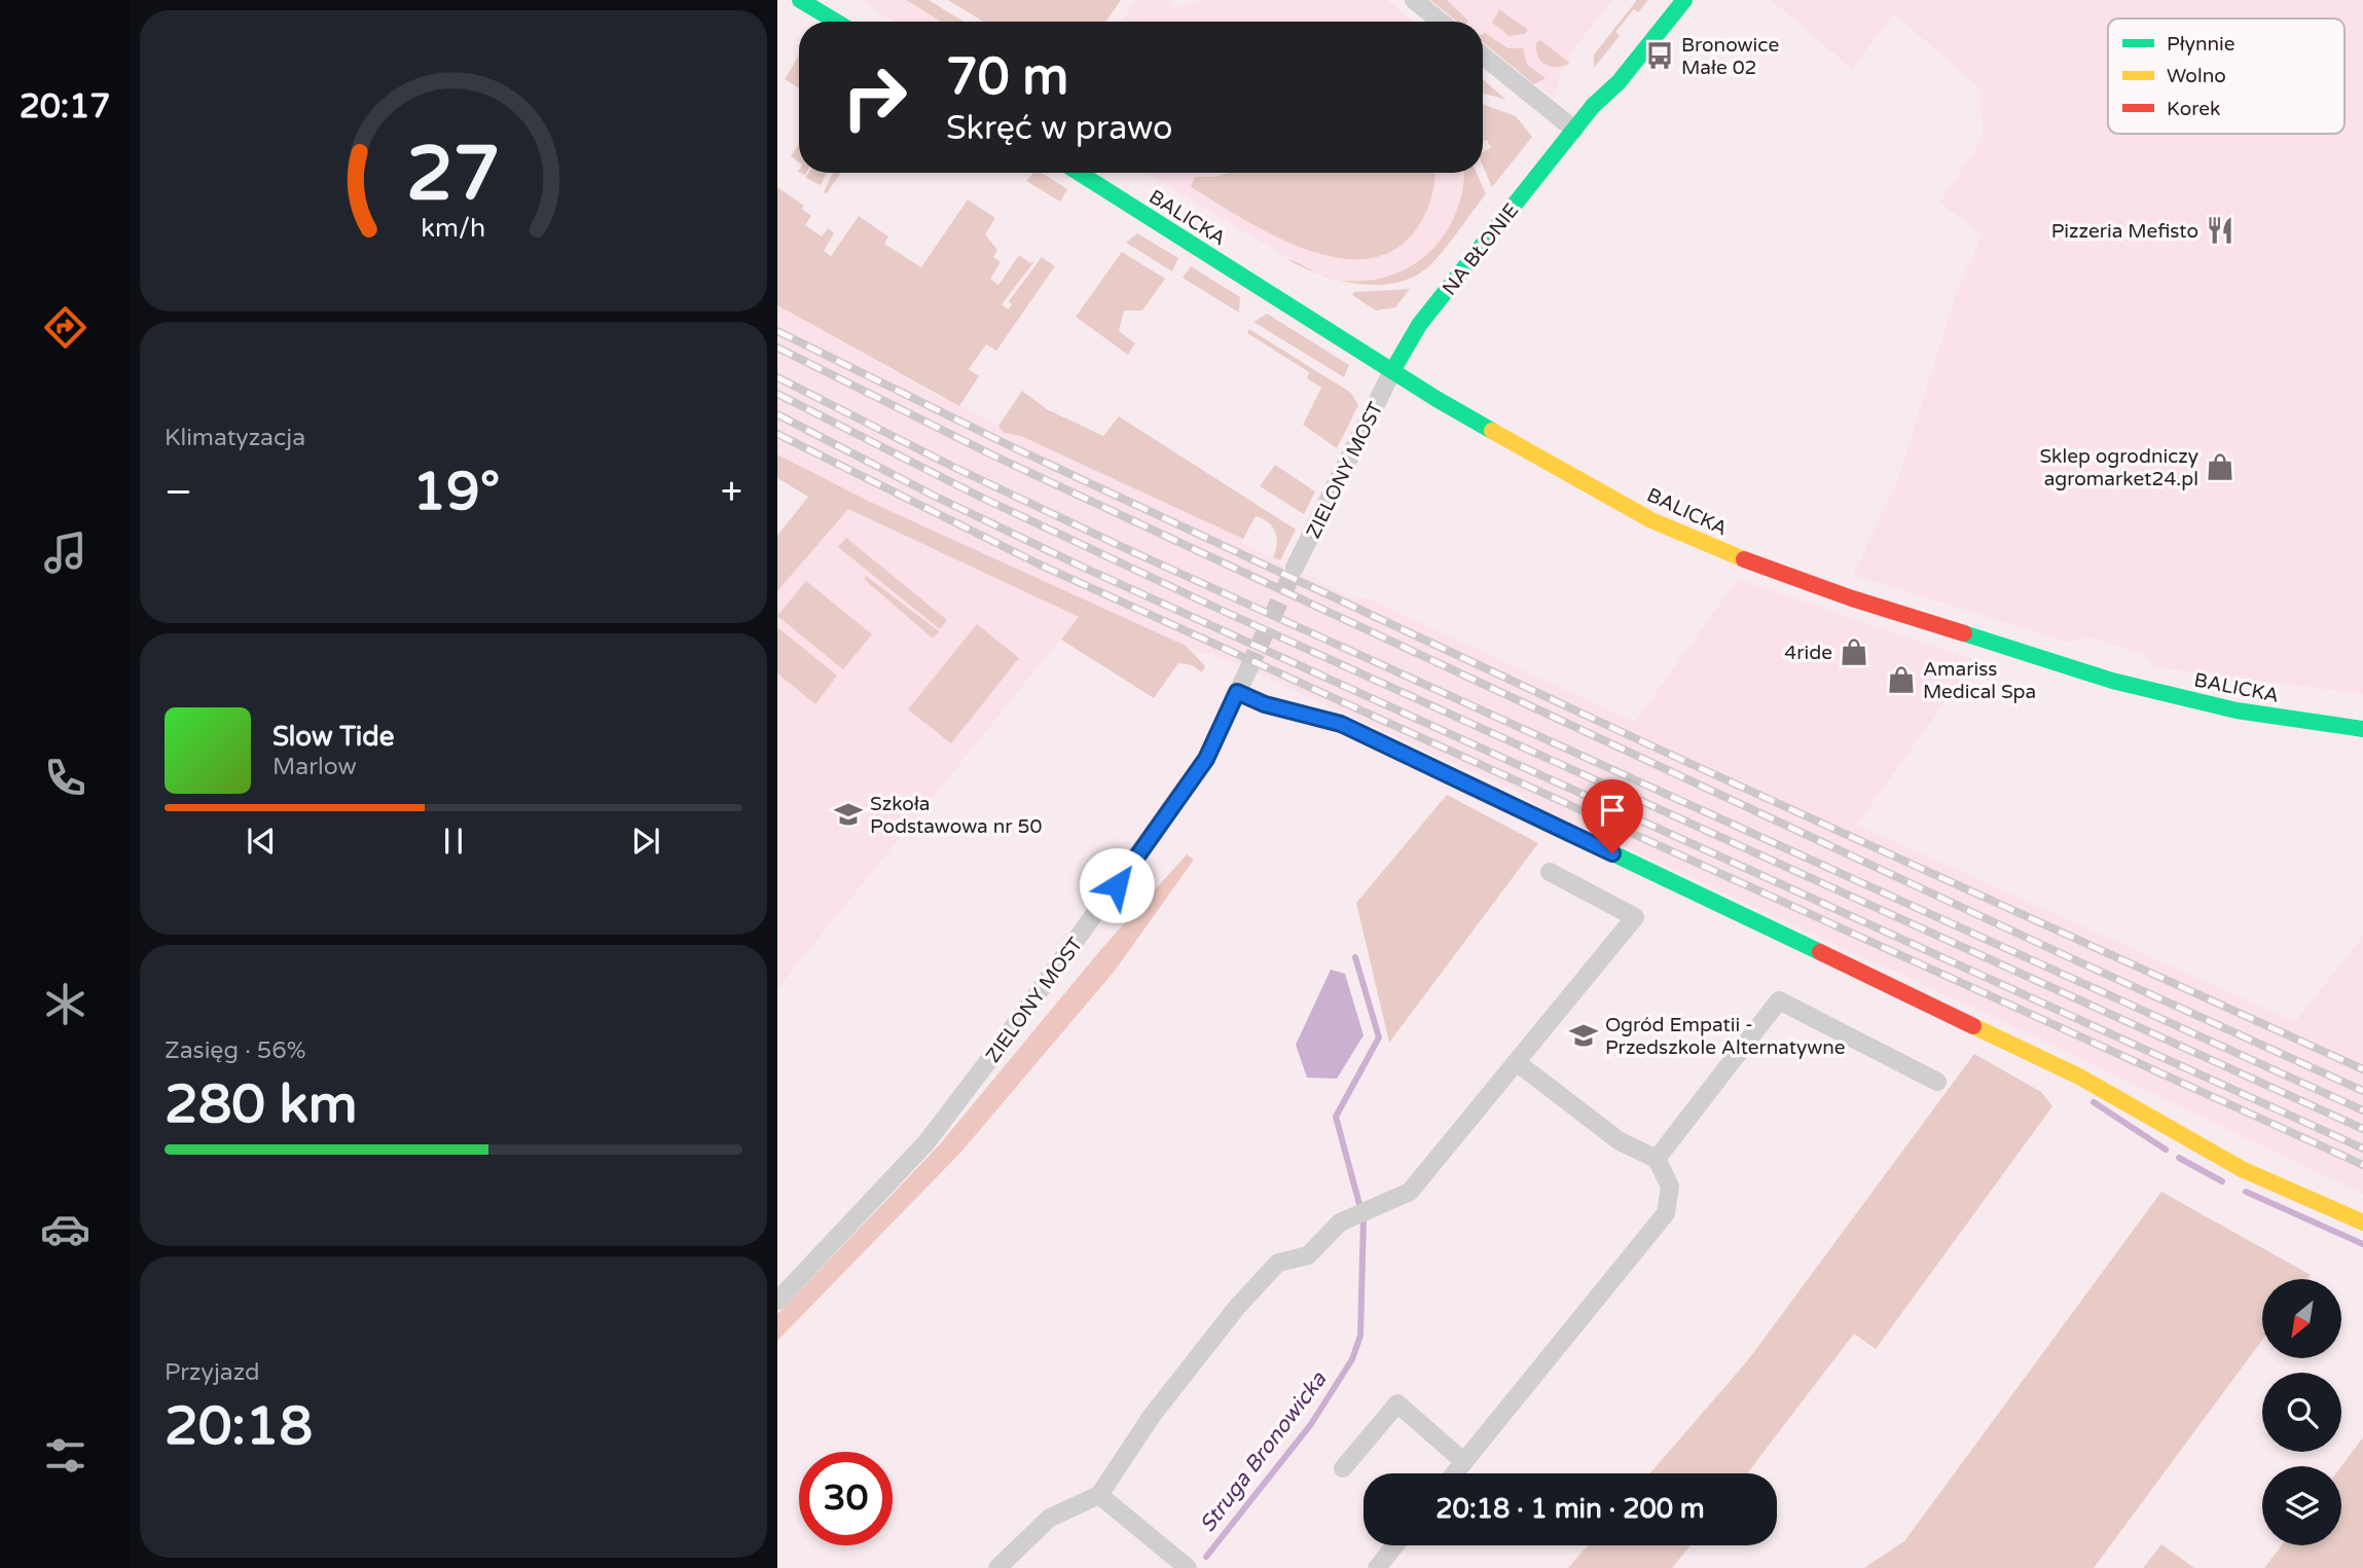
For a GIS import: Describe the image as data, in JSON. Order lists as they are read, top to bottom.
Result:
{
  "streets": {
    "street": ["BALICKA", "NA BŁONIE", "ZIELONY MOST"]
  },
  "crossings": [
    ["BALICKA", "NA BŁONIE"],
    ["BALICKA", "ZIELONY MOST"],
    ["NA BŁONIE", "ZIELONY MOST"]
  ],
  "water": ["Struga Bronowicka"],
  "places": {
    "bus stop": ["Bronowice Małe 02"],
    "restaurant": ["Pizzeria Mefisto"],
    "shop": ["Sklep ogrodniczy agromarket24.pl", "4ride", "Amariss Medical Spa"],
    "school or university": ["Szkoła Podstawowa nr 50", "Ogród Empatii - Przedszkole Alternatywne"]
  },
  "legend": ["Płynnie", "Wolno", "Korek"],
  "north": "bottom left",
  "page": {
    "tabs": "20:17",
    "turn": ["70 m", "Skręć w prawo"],
    "tile": [
      "Klimatyzacja",
      ["Zasięg · 56%", "280 km"],
      ["Przyjazd", "20:18"]
    ],
    "heat": ["−", "19°", "+"],
    "song": ["Slow Tide", "Marlow"],
    "limit": "30",
    "trip": "20:18 · 1 min · 200 m",
    "gauge": ["27", "km/h"]
  }
}
